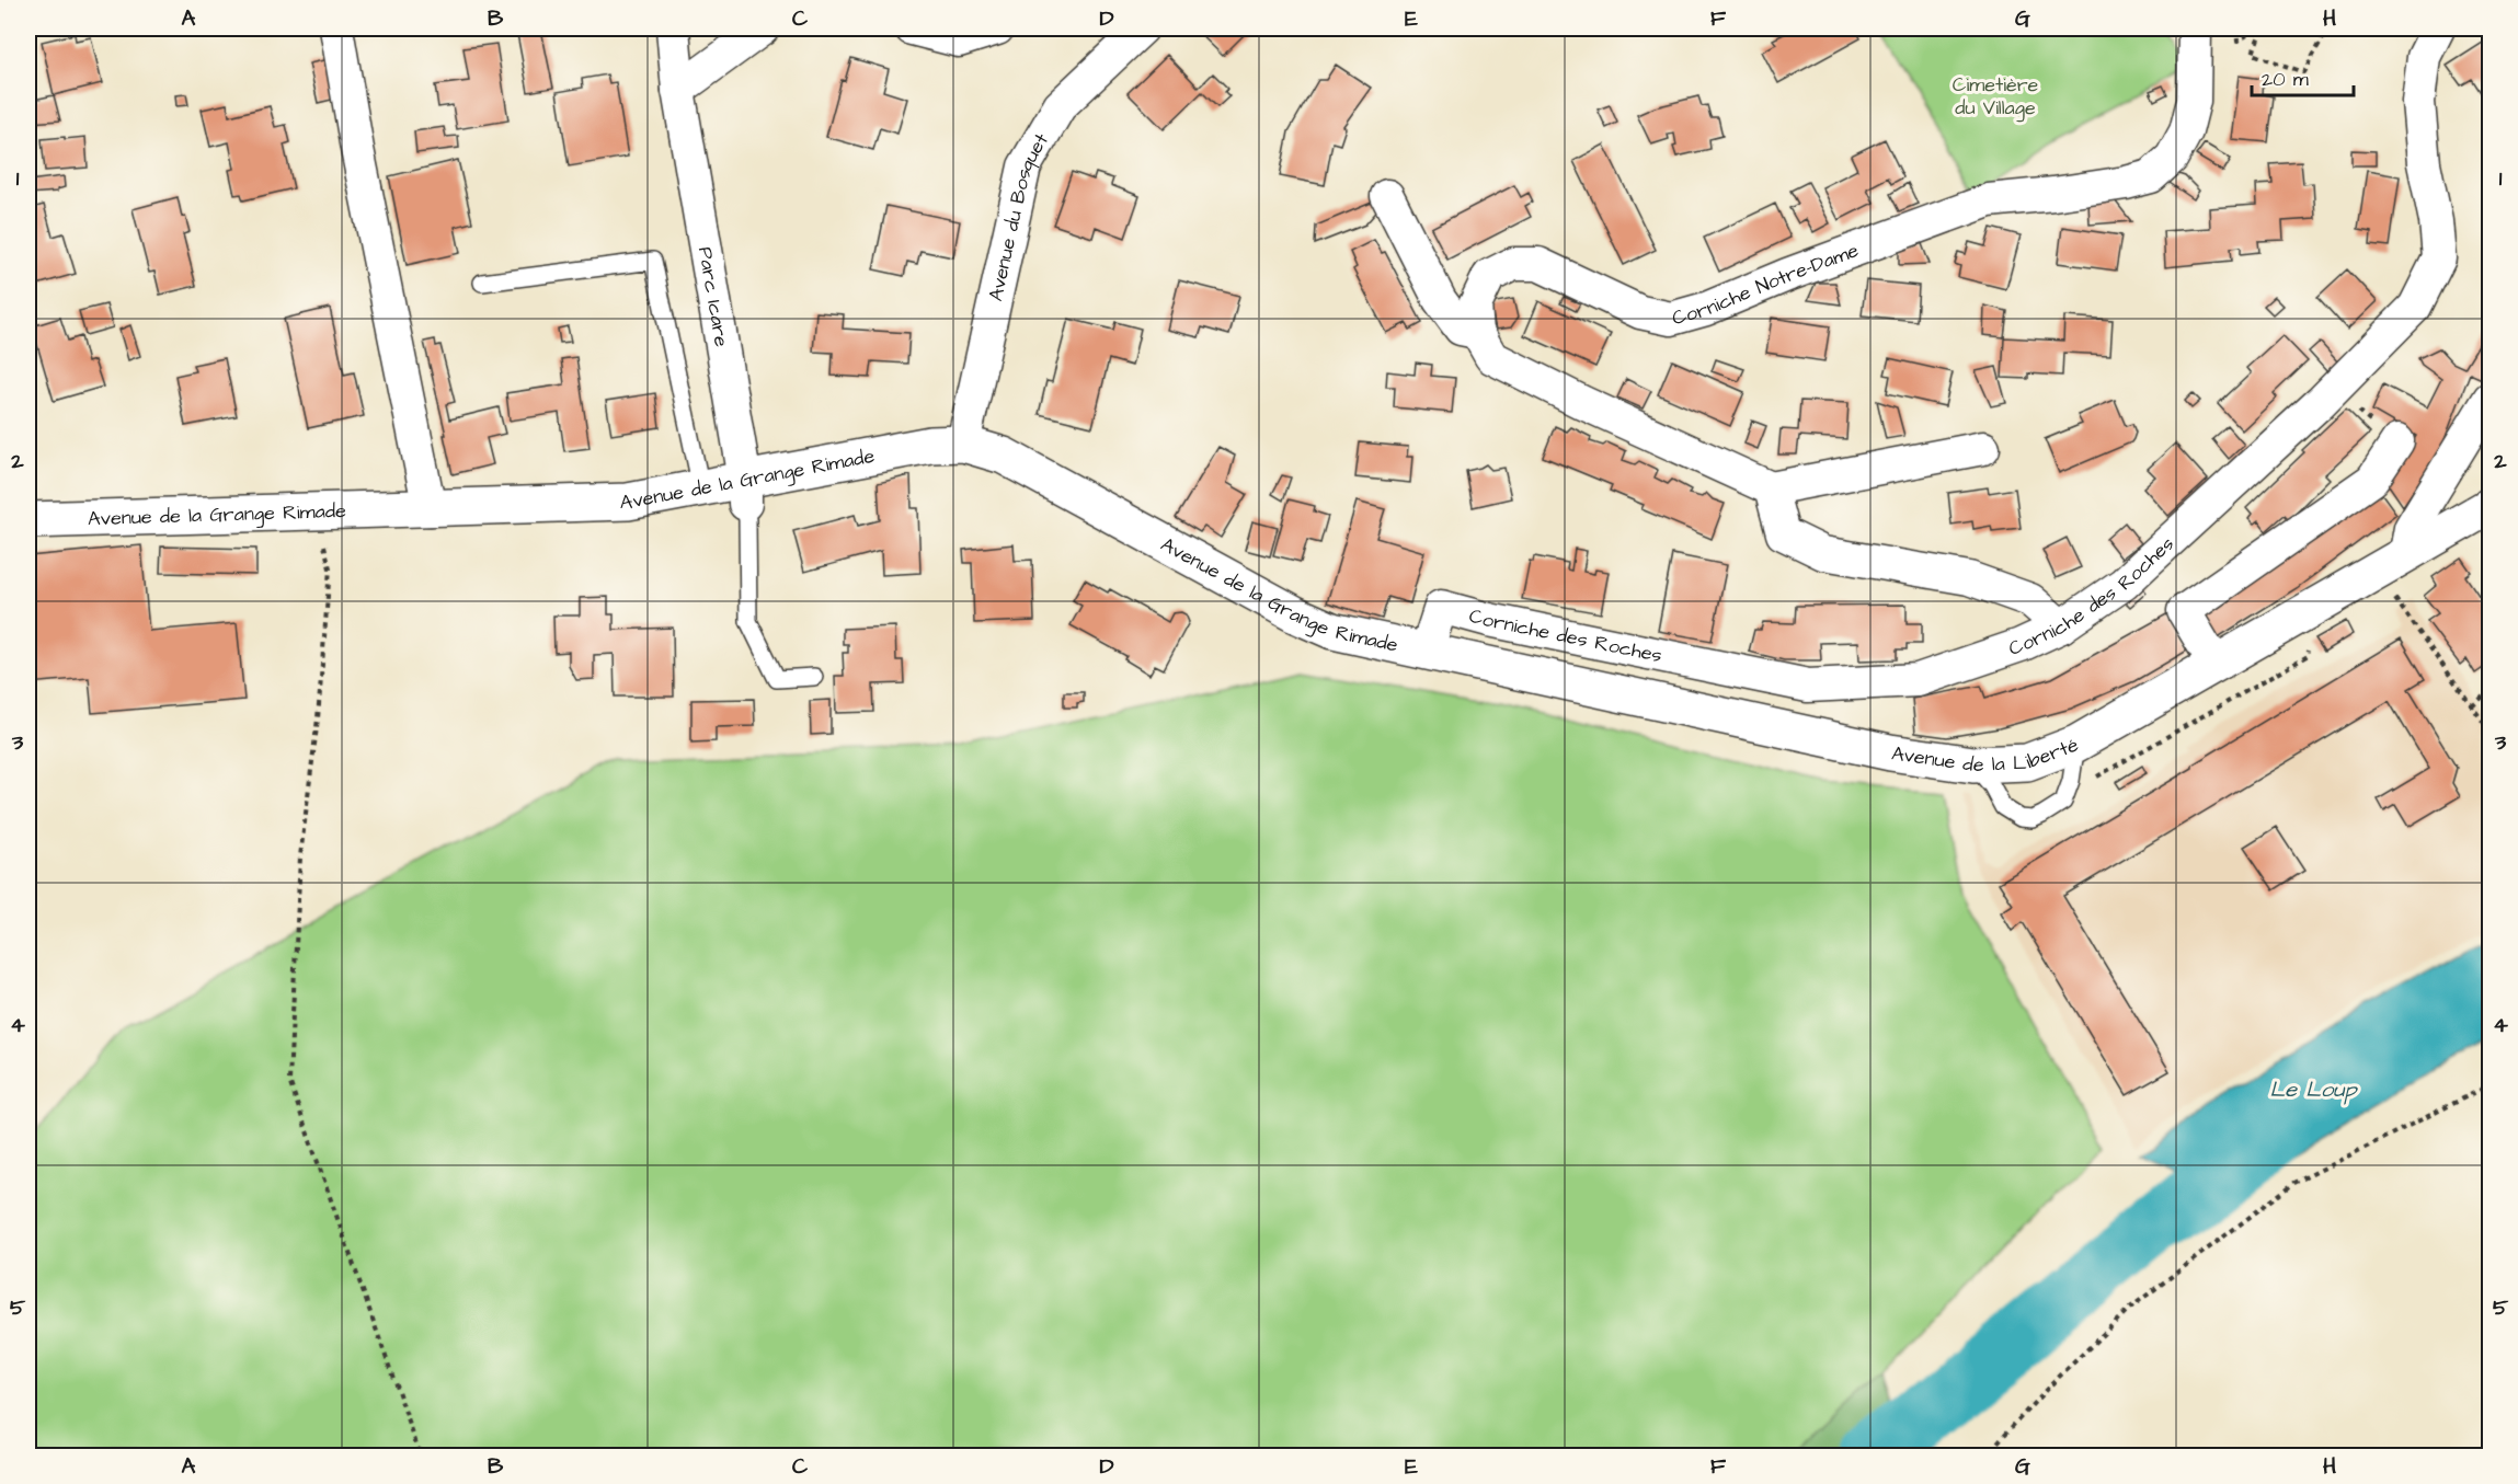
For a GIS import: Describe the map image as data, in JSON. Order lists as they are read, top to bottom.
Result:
{
  "streets": {
    "street": [
      "Avenue du Bosquet",
      "Corniche Notre-Dame",
      "Parc Icare",
      "Avenue de la Grange Rimade",
      "Corniche des Roches",
      "Avenue de la Liberté"
    ]
  },
  "crossings": [
    ["Avenue du Bosquet", "Avenue de la Grange Rimade"],
    ["Parc Icare", "Avenue de la Grange Rimade"],
    ["Avenue de la Grange Rimade", "Corniche des Roches"],
    ["Avenue de la Grange Rimade", "Avenue de la Liberté"],
    ["Corniche des Roches", "Avenue de la Liberté"]
  ],
  "water": ["Le Loup"],
  "parks": ["Cimetière du Village"],
  "scale_bar": "20 m",
  "grid": {
    "columns": [
      "A",
      "B",
      "C",
      "D",
      "E",
      "F",
      "G",
      "H"
    ],
    "rows": [
      "1",
      "2",
      "3",
      "4",
      "5"
    ]
  }
}
